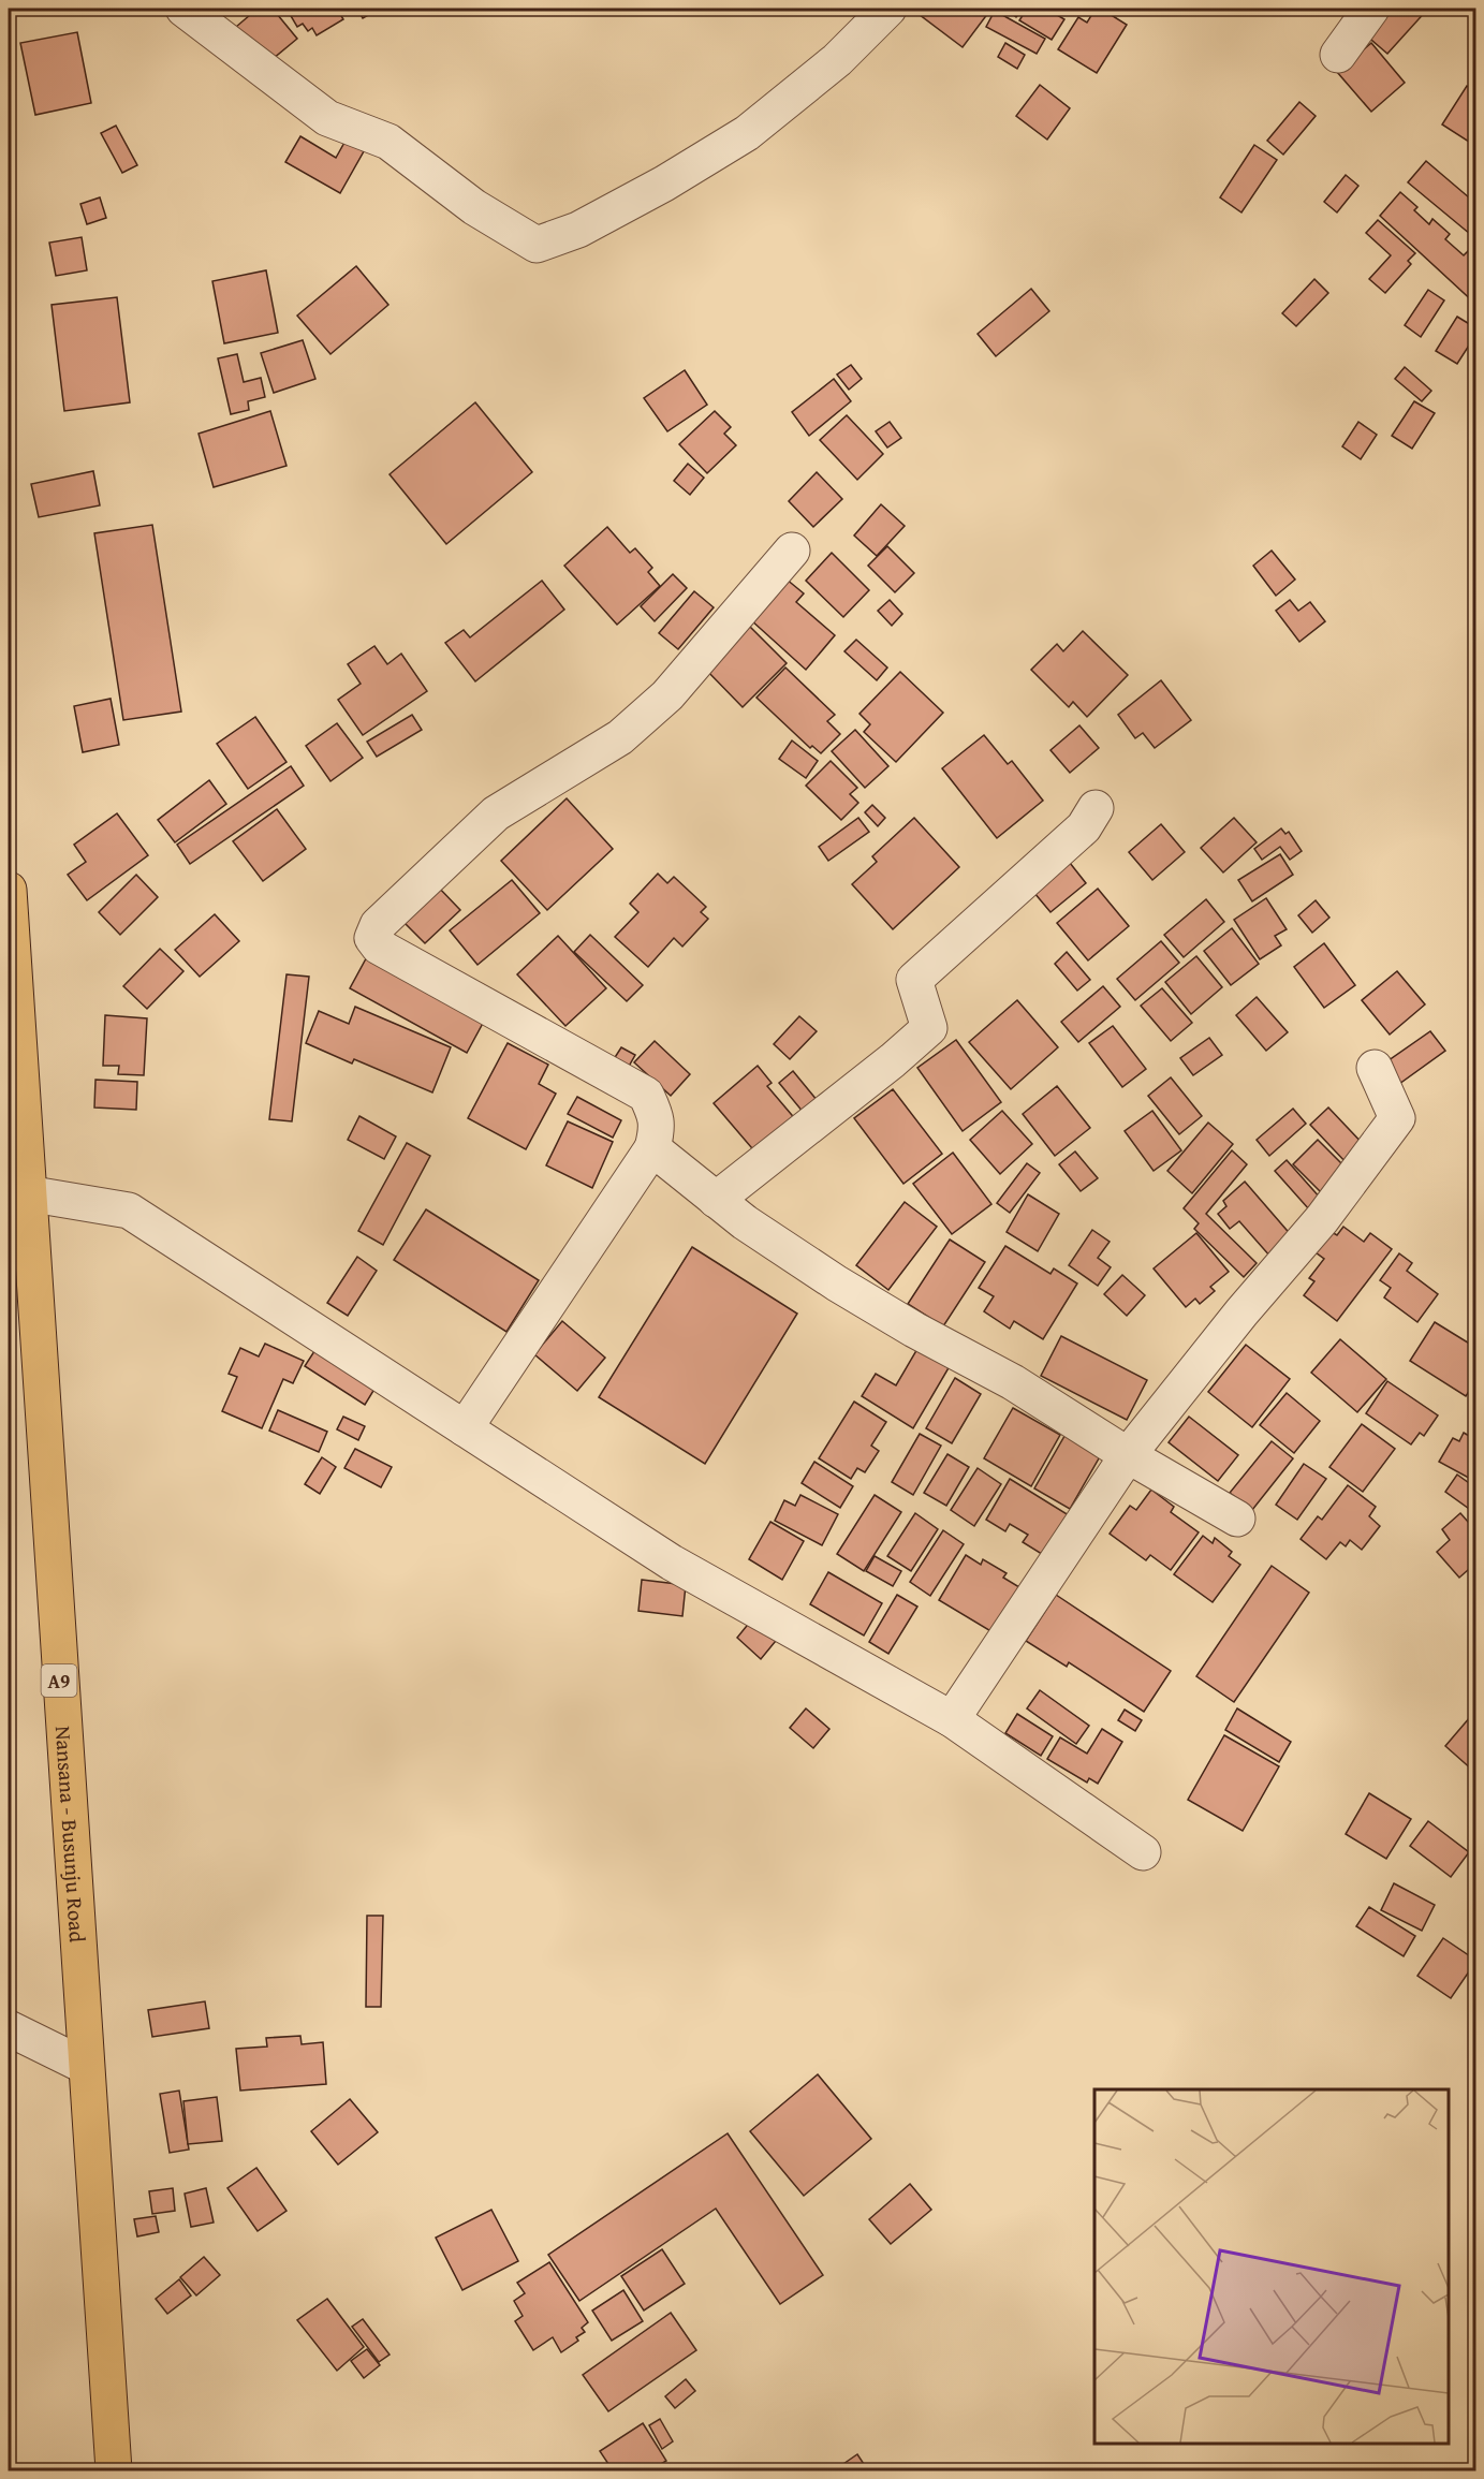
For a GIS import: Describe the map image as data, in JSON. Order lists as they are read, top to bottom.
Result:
{
  "streets": {
    "main road": ["A9", "Nansana - Busunju Road"]
  }
}
